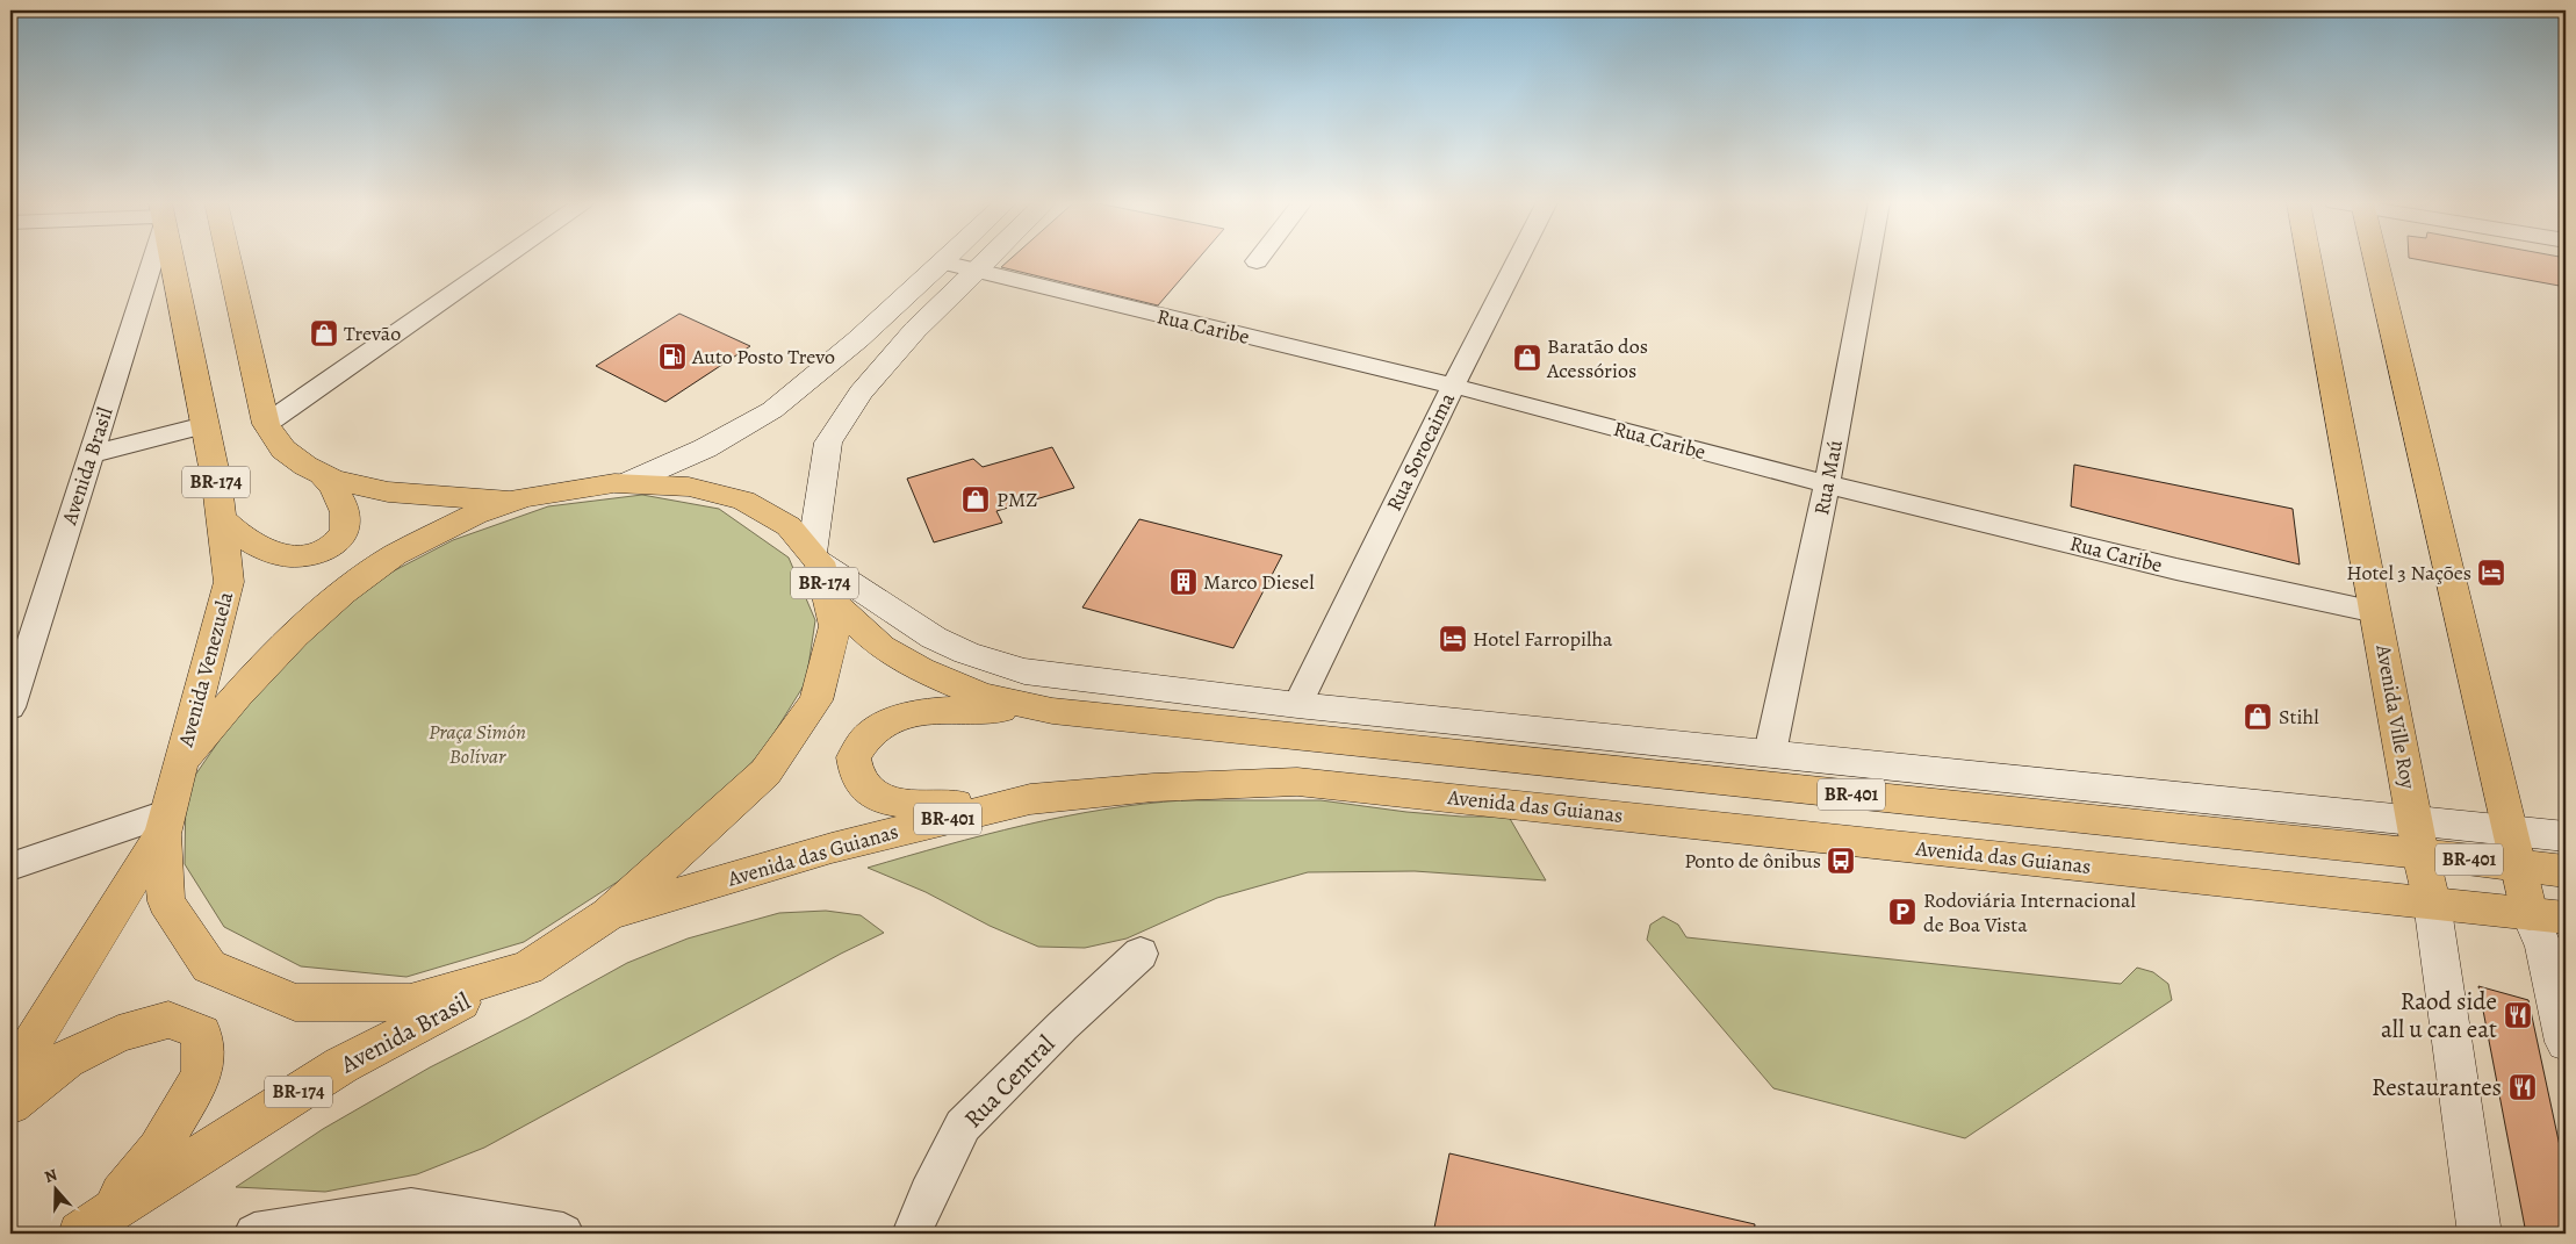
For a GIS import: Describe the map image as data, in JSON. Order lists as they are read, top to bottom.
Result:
{
  "streets": {
    "main road": [
      "Avenida Brasil",
      "BR-174",
      "Avenida Venezuela",
      "Avenida Ville Roy",
      "BR-401",
      "Avenida das Guianas"
    ],
    "street": [
      "Rua Caribe",
      "Rua Sorocaima",
      "Rua Maú",
      "Rua Central"
    ]
  },
  "crossings": [
    ["Rua Caribe", "Rua Sorocaima"],
    ["Rua Caribe", "Rua Maú"],
    ["Rua Caribe", "Avenida Ville Roy"],
    ["Avenida Brasil", "BR-174"],
    ["BR-174", "Avenida Venezuela"],
    ["BR-174", "BR-401"],
    ["BR-174", "Avenida das Guianas"],
    ["Avenida Ville Roy", "BR-401"],
    ["Avenida Ville Roy", "Avenida das Guianas"]
  ],
  "parks": ["Praça Simón Bolívar"],
  "places": {
    "shop": [
      "Trevão",
      "Baratão dos Acessórios",
      "PMZ",
      "Stihl"
    ],
    "fuel station": ["Auto Posto Trevo"],
    "hotel": ["Hotel 3 Nações", "Hotel Farropilha"],
    "building": ["Marco Diesel"],
    "bus stop": ["Ponto de ônibus"],
    "parking": ["Rodoviária Internacional de Boa Vista"],
    "restaurant": ["Raod side all u can eat", "Restaurantes"]
  },
  "north": "top"
}
